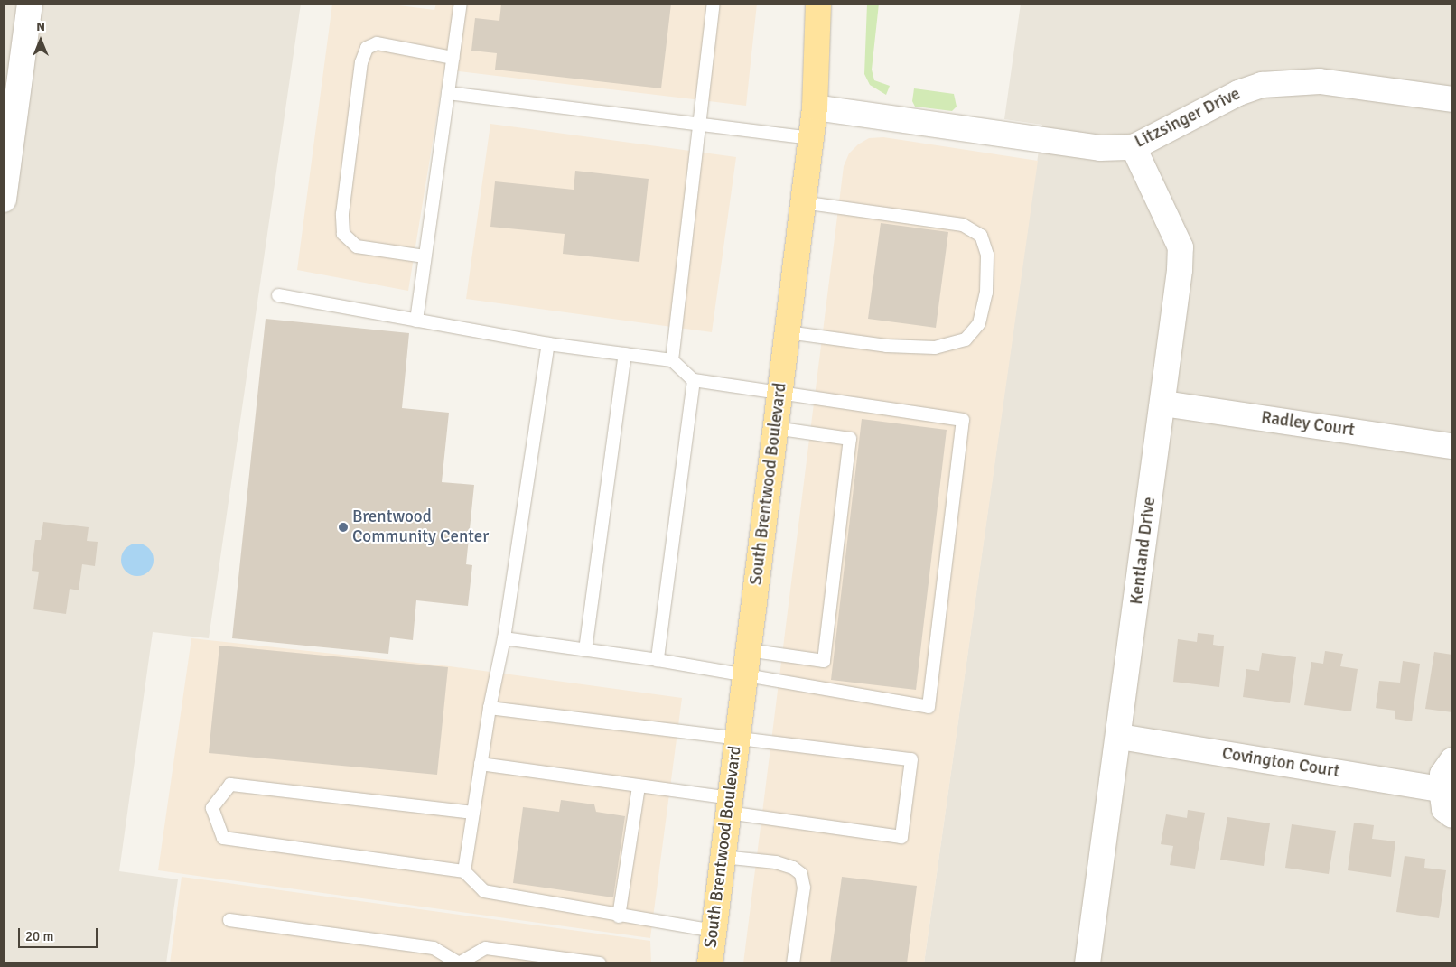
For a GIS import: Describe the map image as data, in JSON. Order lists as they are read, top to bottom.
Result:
{
  "streets": {
    "main road": ["South Brentwood Boulevard"],
    "street": [
      "Litzsinger Drive",
      "Radley Court",
      "Kentland Drive",
      "Covington Court"
    ]
  },
  "crossings": [
    ["Litzsinger Drive", "South Brentwood Boulevard"],
    ["Litzsinger Drive", "Kentland Drive"],
    ["Radley Court", "Kentland Drive"],
    ["Kentland Drive", "Covington Court"]
  ],
  "places": ["Brentwood Community Center"],
  "scale_bar": "20 m",
  "north": "top"
}
